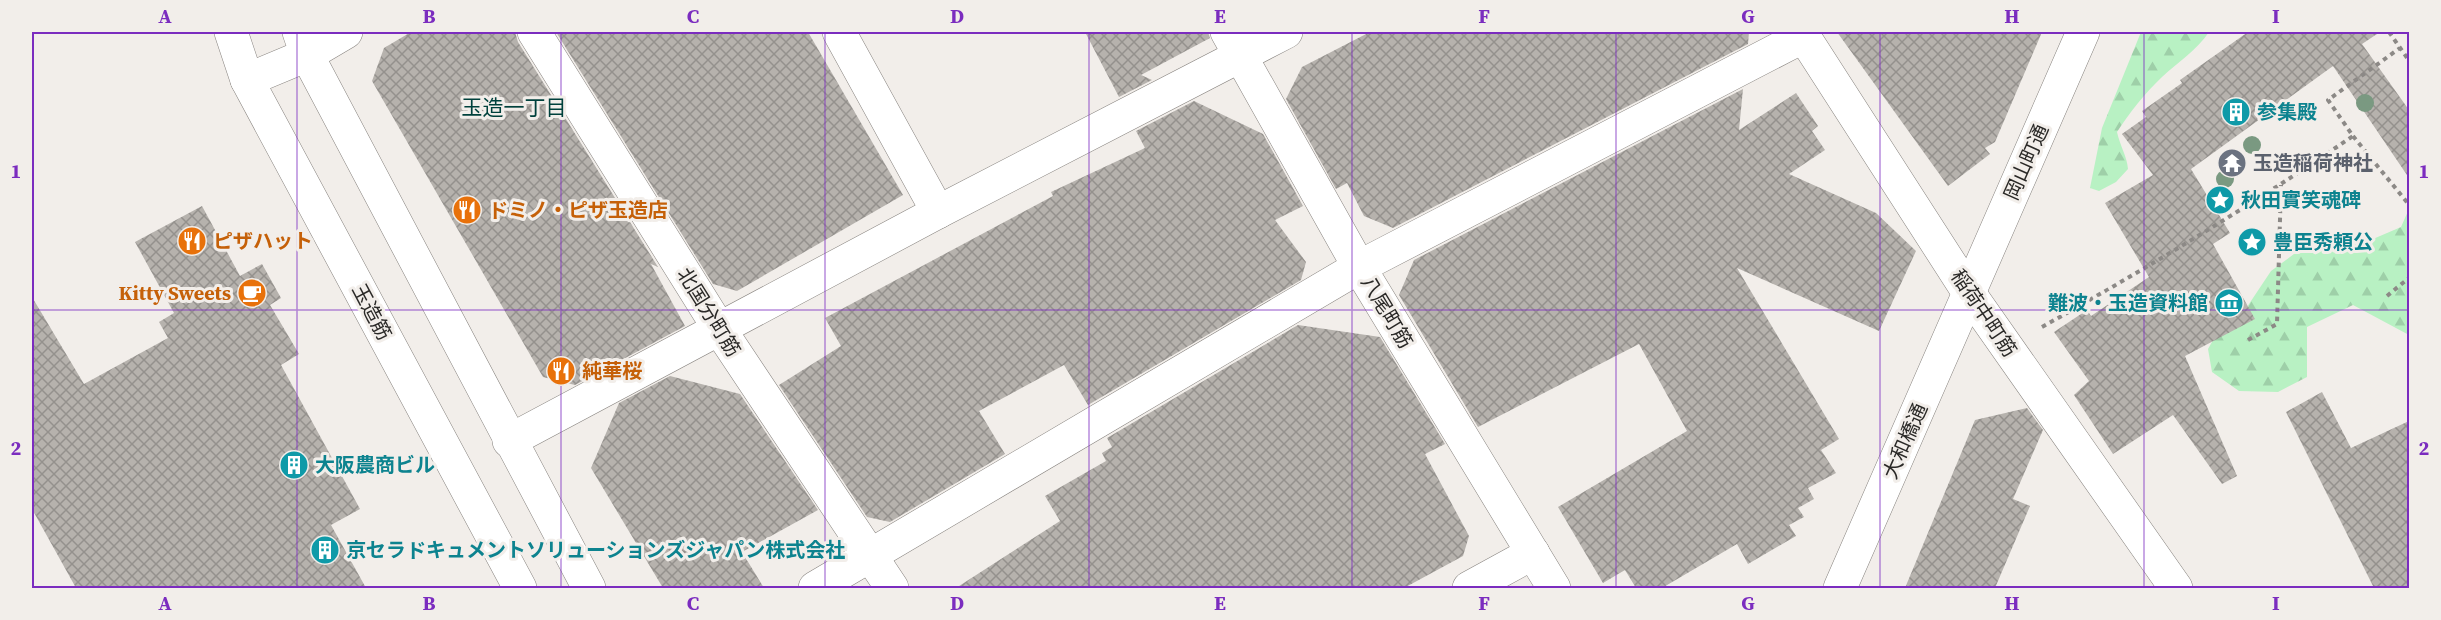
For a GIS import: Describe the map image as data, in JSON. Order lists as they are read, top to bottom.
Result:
{
  "streets": {
    "street": [
      "岡山町通",
      "玉造筋",
      "北国分町筋",
      "八尾町筋",
      "稲荷中町筋",
      "大和橋通"
    ]
  },
  "crossings": [
    ["岡山町通", "稲荷中町筋"],
    ["岡山町通", "大和橋通"],
    ["稲荷中町筋", "大和橋通"]
  ],
  "districts": ["玉造一丁目"],
  "places": {
    "building": ["参集殿", "大阪農商ビル", "京セラドキュメントソリューションズジャパン株式会社"],
    "temple": ["玉造稲荷神社"],
    "place": ["秋田實笑魂碑", "豊臣秀頼公"],
    "restaurant": ["ドミノ・ピザ玉造店", "ピザハット", "純華桜"],
    "cafe": ["Kitty Sweets"],
    "museum": ["難波・玉造資料館"]
  },
  "grid": {
    "columns": [
      "A",
      "B",
      "C",
      "D",
      "E",
      "F",
      "G",
      "H",
      "I"
    ],
    "rows": ["1", "2"]
  }
}
